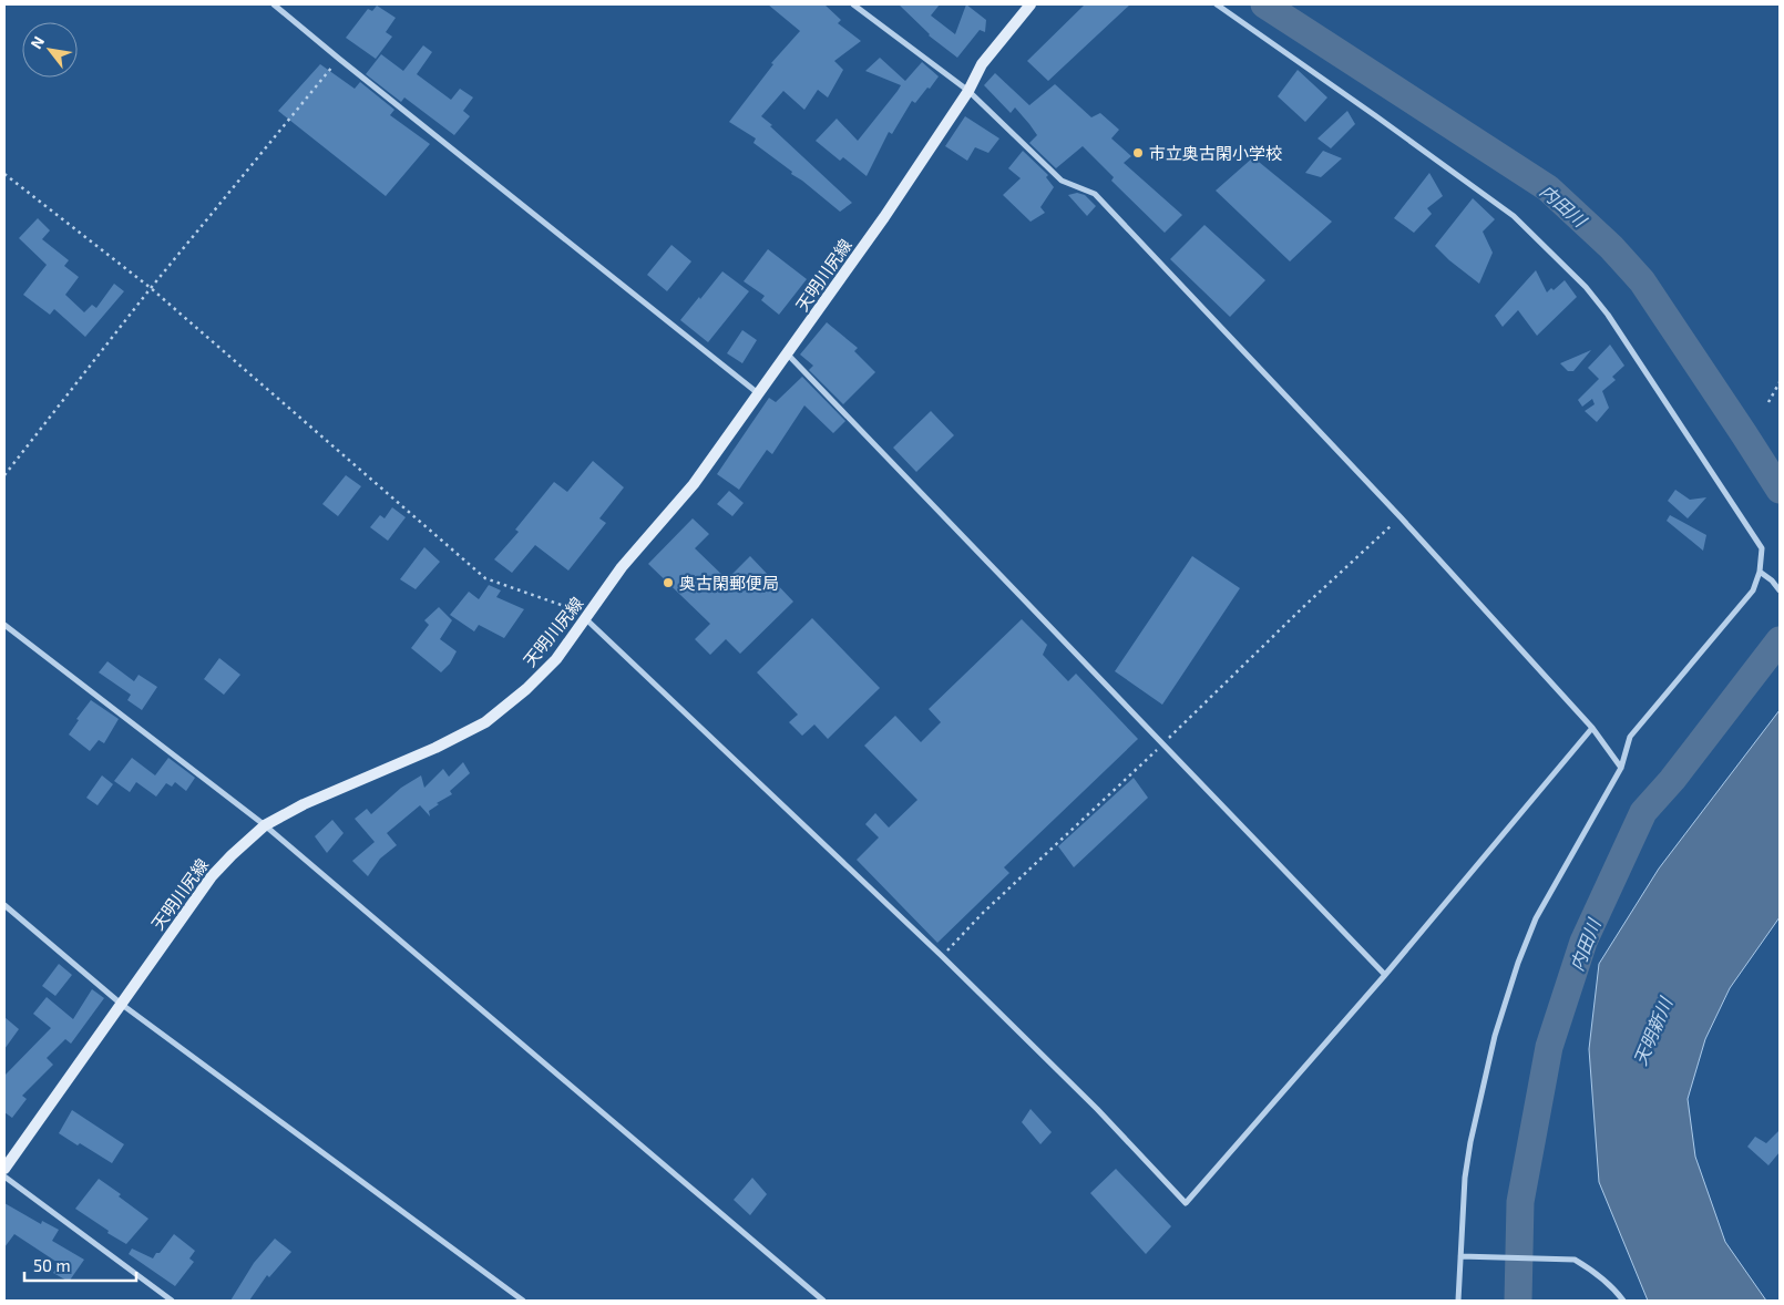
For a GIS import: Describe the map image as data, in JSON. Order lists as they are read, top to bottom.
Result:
{
  "streets": {
    "main road": ["天明川尻線"]
  },
  "water": ["内田川", "天明新川"],
  "places": ["市立奥古閑小学校", "奥古閑郵便局"],
  "scale_bar": "50 m",
  "north": "top left"
}
